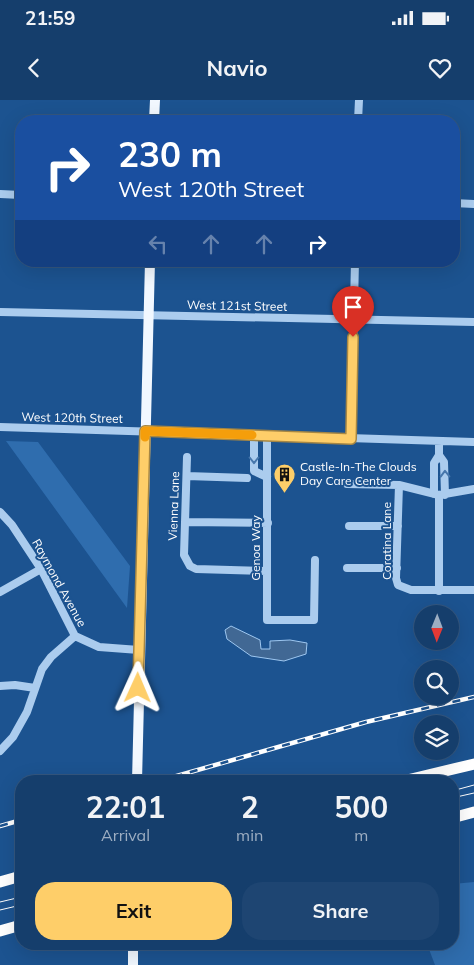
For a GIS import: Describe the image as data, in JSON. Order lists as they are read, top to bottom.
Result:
{
  "streets": {
    "street": [
      "West 121st Street",
      "West 120th Street",
      "Vienna Lane",
      "Coratina Lane",
      "Genoa Way",
      "Raymond Avenue"
    ]
  },
  "crossings": [
    ["West 120th Street", "Genoa Way"],
    ["Vienna Lane", "Genoa Way"]
  ],
  "places": {
    "building": ["Castle-In-The Clouds Day Care Center"]
  },
  "north": "bottom",
  "page": {
    "status": "21:59",
    "header": "Navio",
    "turn": ["230 m", "West 120th Street"],
    "eta": [
      "22:01",
      "Arrival",
      "2",
      "min",
      "500",
      "m"
    ],
    "buttons": ["Exit", "Share"]
  }
}
